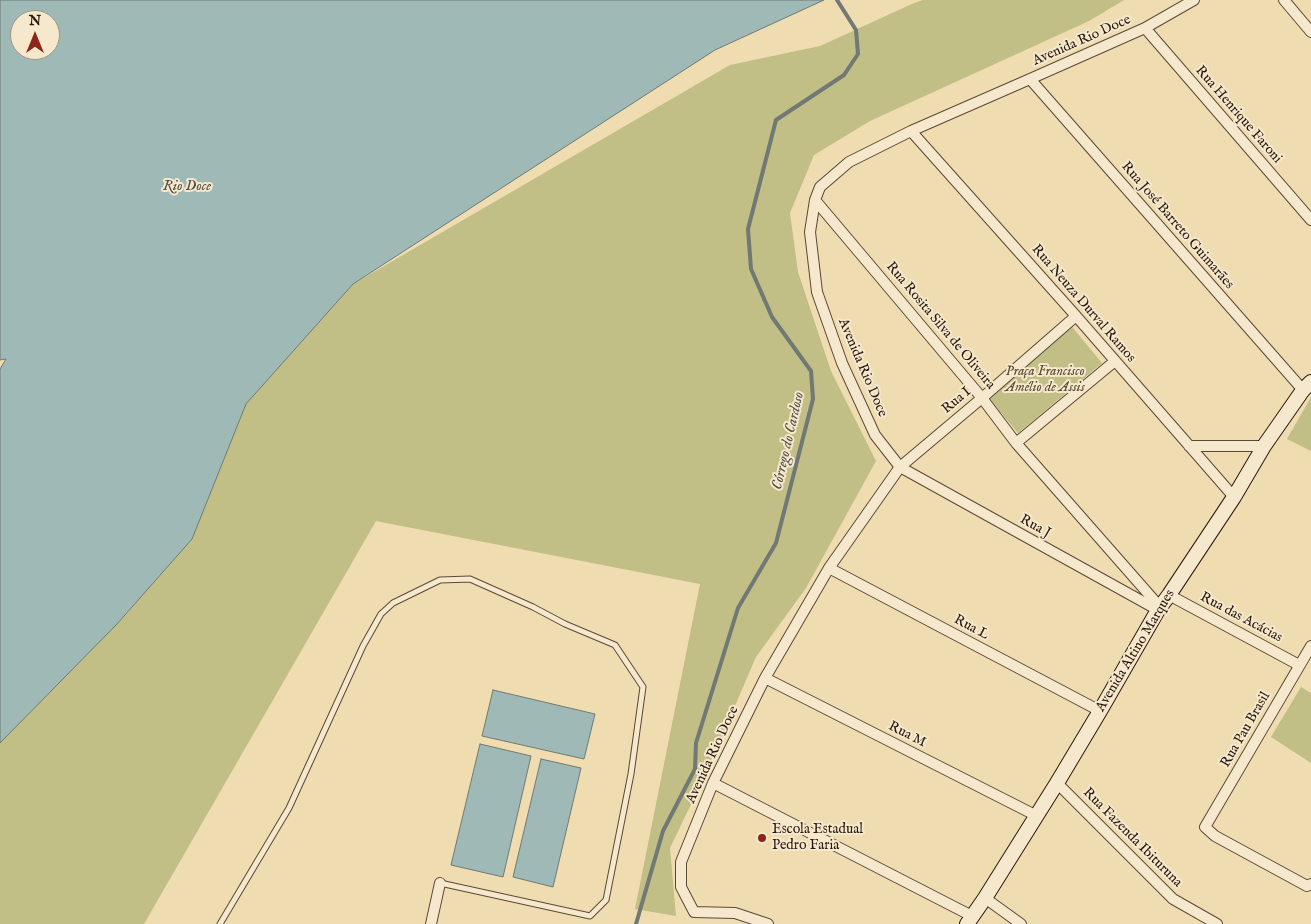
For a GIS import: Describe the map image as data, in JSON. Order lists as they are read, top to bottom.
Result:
{
  "streets": {
    "main road": ["Avenida Altino Marques"],
    "street": [
      "Avenida Rio Doce",
      "Rua Henrique Faroni",
      "Rua José Barreto Guimarães",
      "Rua Neuza Durval Ramos",
      "Rua Rosita Silva de Oliveira",
      "Rua I",
      "Rua J",
      "Rua das Acácias",
      "Rua L",
      "Rua Pau Brasil",
      "Rua M",
      "Rua Fazenda Ibituruna"
    ]
  },
  "crossings": [
    ["Avenida Rio Doce", "Rua Henrique Faroni"],
    ["Avenida Rio Doce", "Rua José Barreto Guimarães"],
    ["Avenida Rio Doce", "Rua Neuza Durval Ramos"],
    ["Avenida Rio Doce", "Rua Rosita Silva de Oliveira"],
    ["Avenida Rio Doce", "Rua I"],
    ["Avenida Rio Doce", "Rua J"],
    ["Avenida Rio Doce", "Rua L"],
    ["Avenida Rio Doce", "Rua M"],
    ["Rua José Barreto Guimarães", "Avenida Altino Marques"],
    ["Rua Neuza Durval Ramos", "Rua I"],
    ["Rua Neuza Durval Ramos", "Avenida Altino Marques"],
    ["Rua Rosita Silva de Oliveira", "Rua I"],
    ["Rua Rosita Silva de Oliveira", "Rua J"],
    ["Rua Rosita Silva de Oliveira", "Avenida Altino Marques"],
    ["Rua I", "Rua J"],
    ["Rua J", "Avenida Altino Marques"],
    ["Rua das Acácias", "Avenida Altino Marques"],
    ["Rua das Acácias", "Rua Pau Brasil"],
    ["Rua L", "Avenida Altino Marques"],
    ["Avenida Altino Marques", "Rua M"],
    ["Avenida Altino Marques", "Rua Fazenda Ibituruna"]
  ],
  "water": ["Rio Doce", "Córrego do Cardoso"],
  "parks": ["Praça Francisco Amélio de Assis"],
  "places": ["Escola Estadual Pedro Faria"],
  "north": "top"
}
